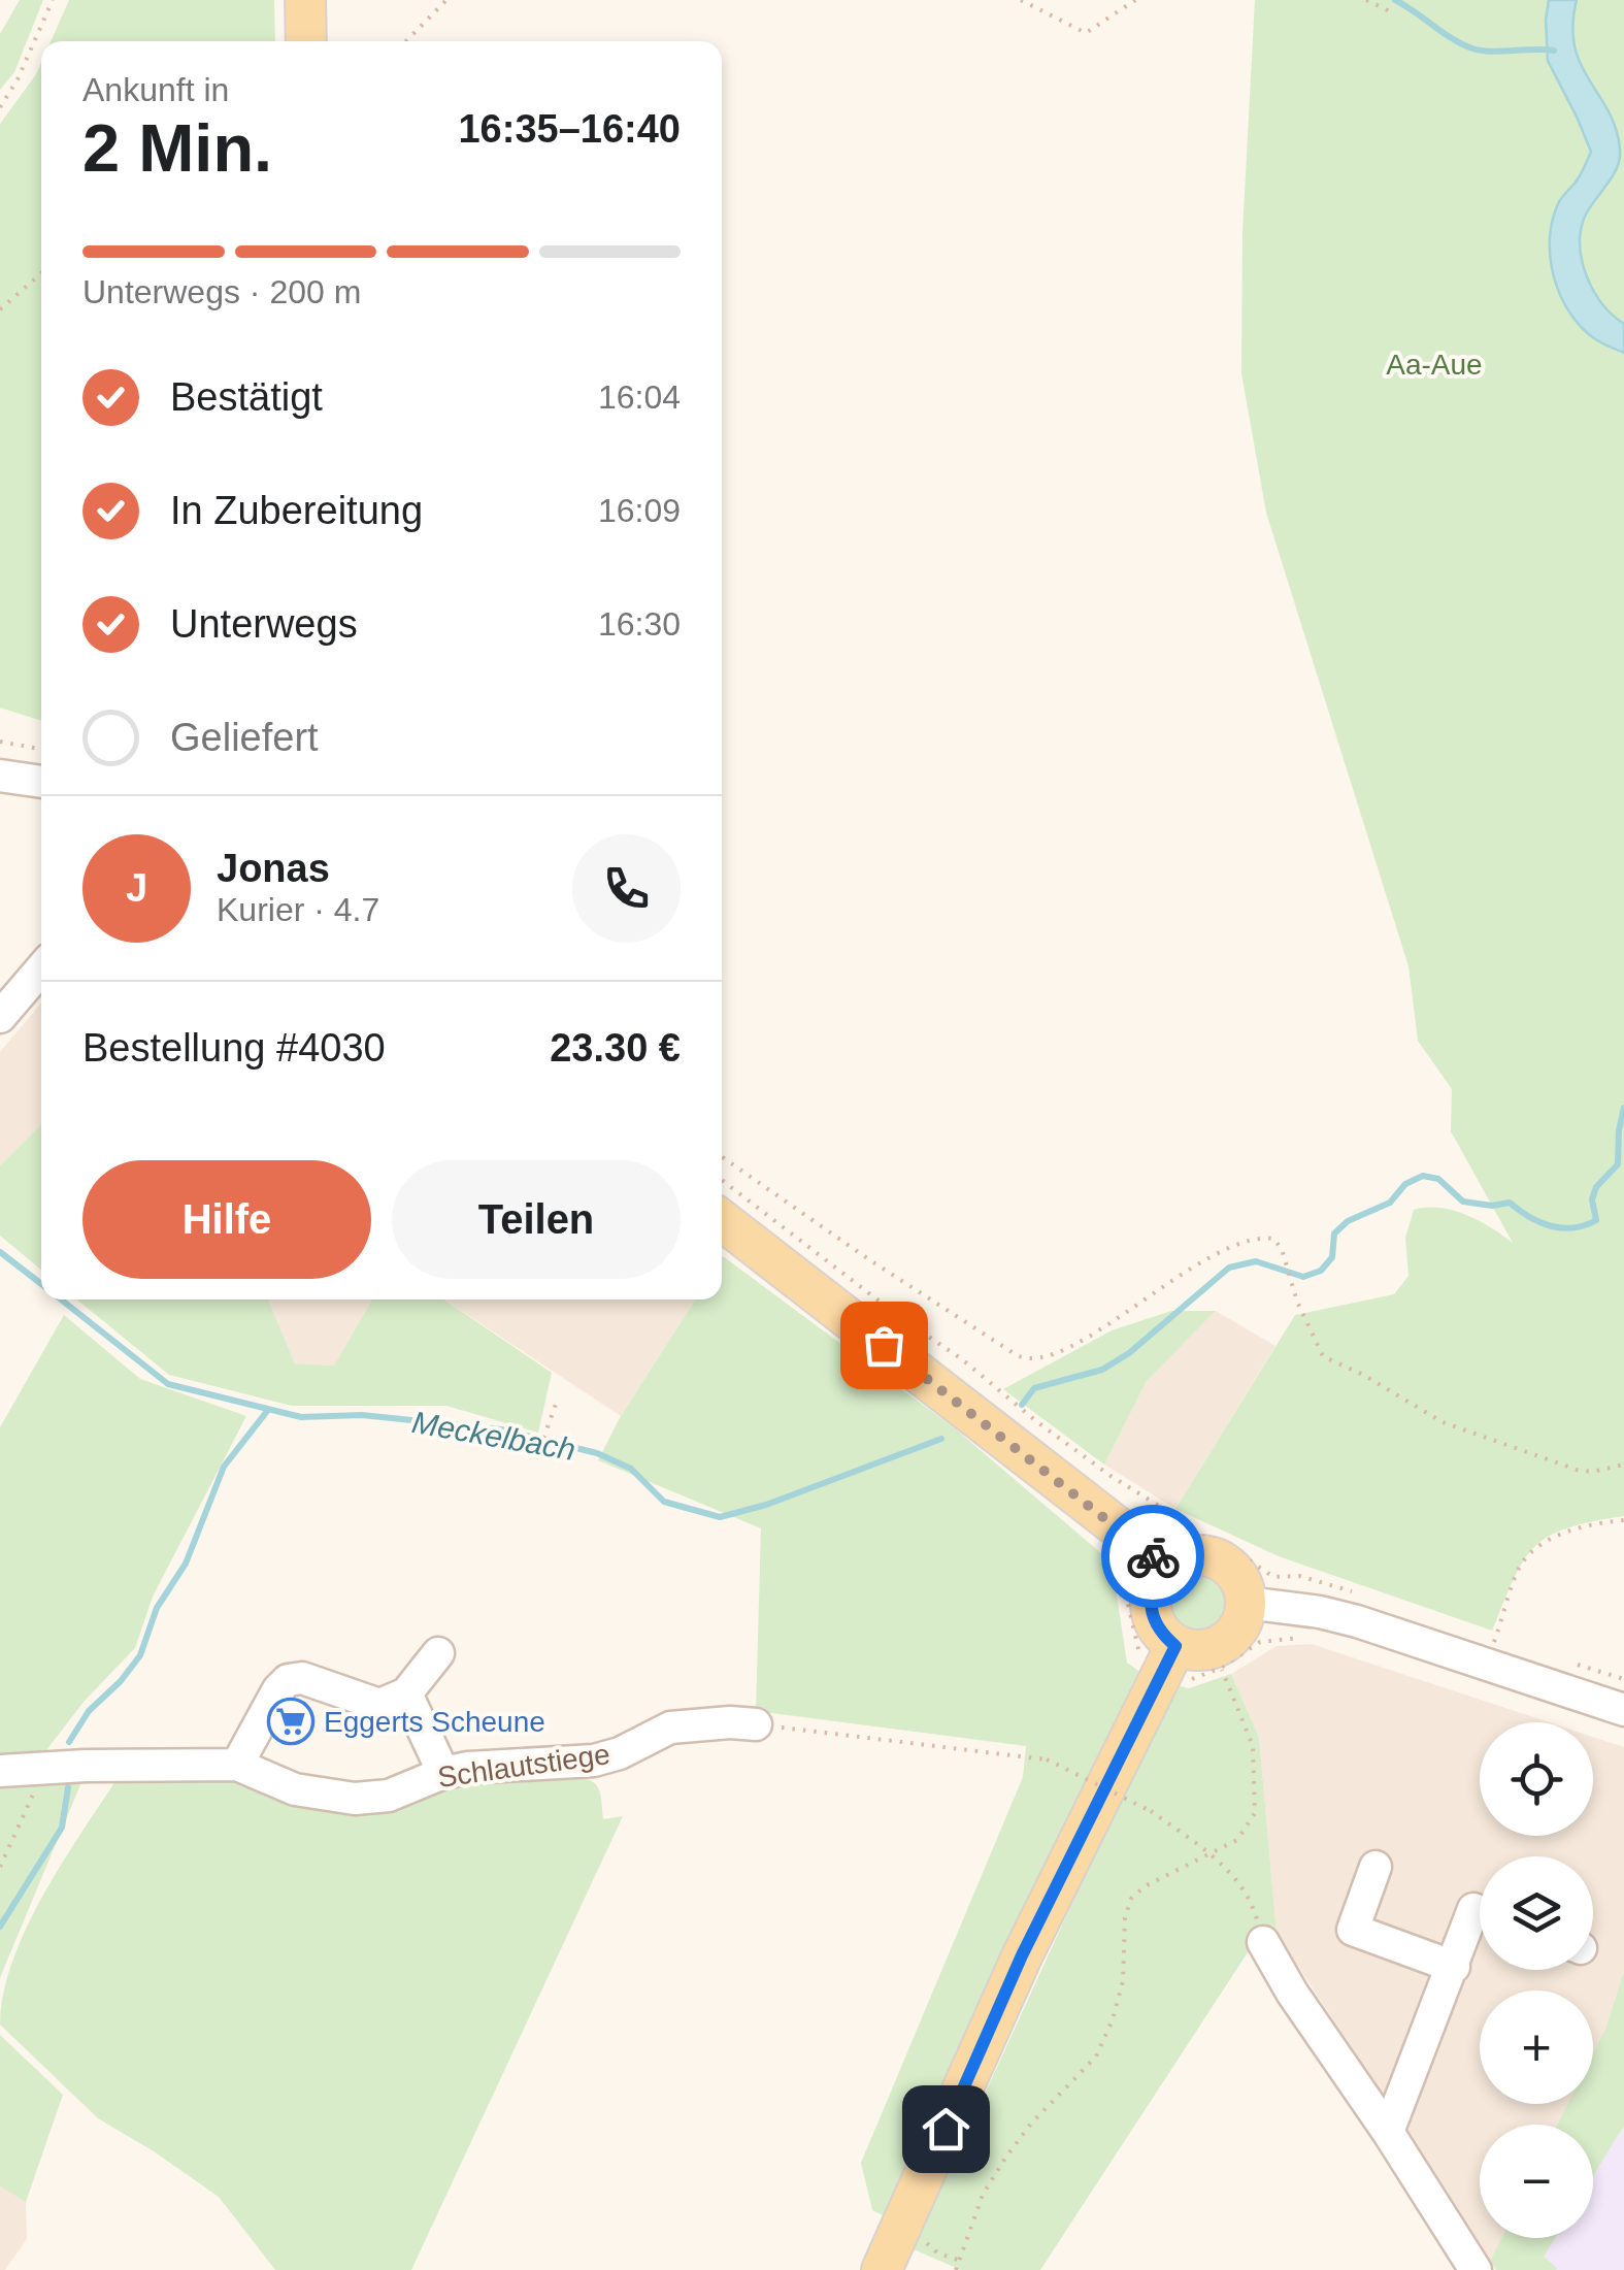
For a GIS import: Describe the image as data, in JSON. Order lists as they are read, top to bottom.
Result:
{
  "streets": {
    "street": ["Schlautstiege"]
  },
  "water": ["Meckelbach"],
  "parks": ["Aa-Aue"],
  "places": {
    "supermarket": ["Eggerts Scheune"]
  },
  "page": {
    "heading": ["2 Min.", "Ankunft in", "16:35–16:40"],
    "panel": [
      "Jonas",
      "Kurier · 4.7",
      "Bestellung #4030",
      "23.30 €"
    ],
    "bar": "Unterwegs · 200 m",
    "list": [
      ["Bestätigt", "16:04"],
      ["In Zubereitung", "16:09"],
      ["Unterwegs", "16:30"],
      "Geliefert"
    ],
    "round": "J",
    "buttons": ["Hilfe", "Teilen"],
    "map_buttons": ["+", "−"]
  }
}
